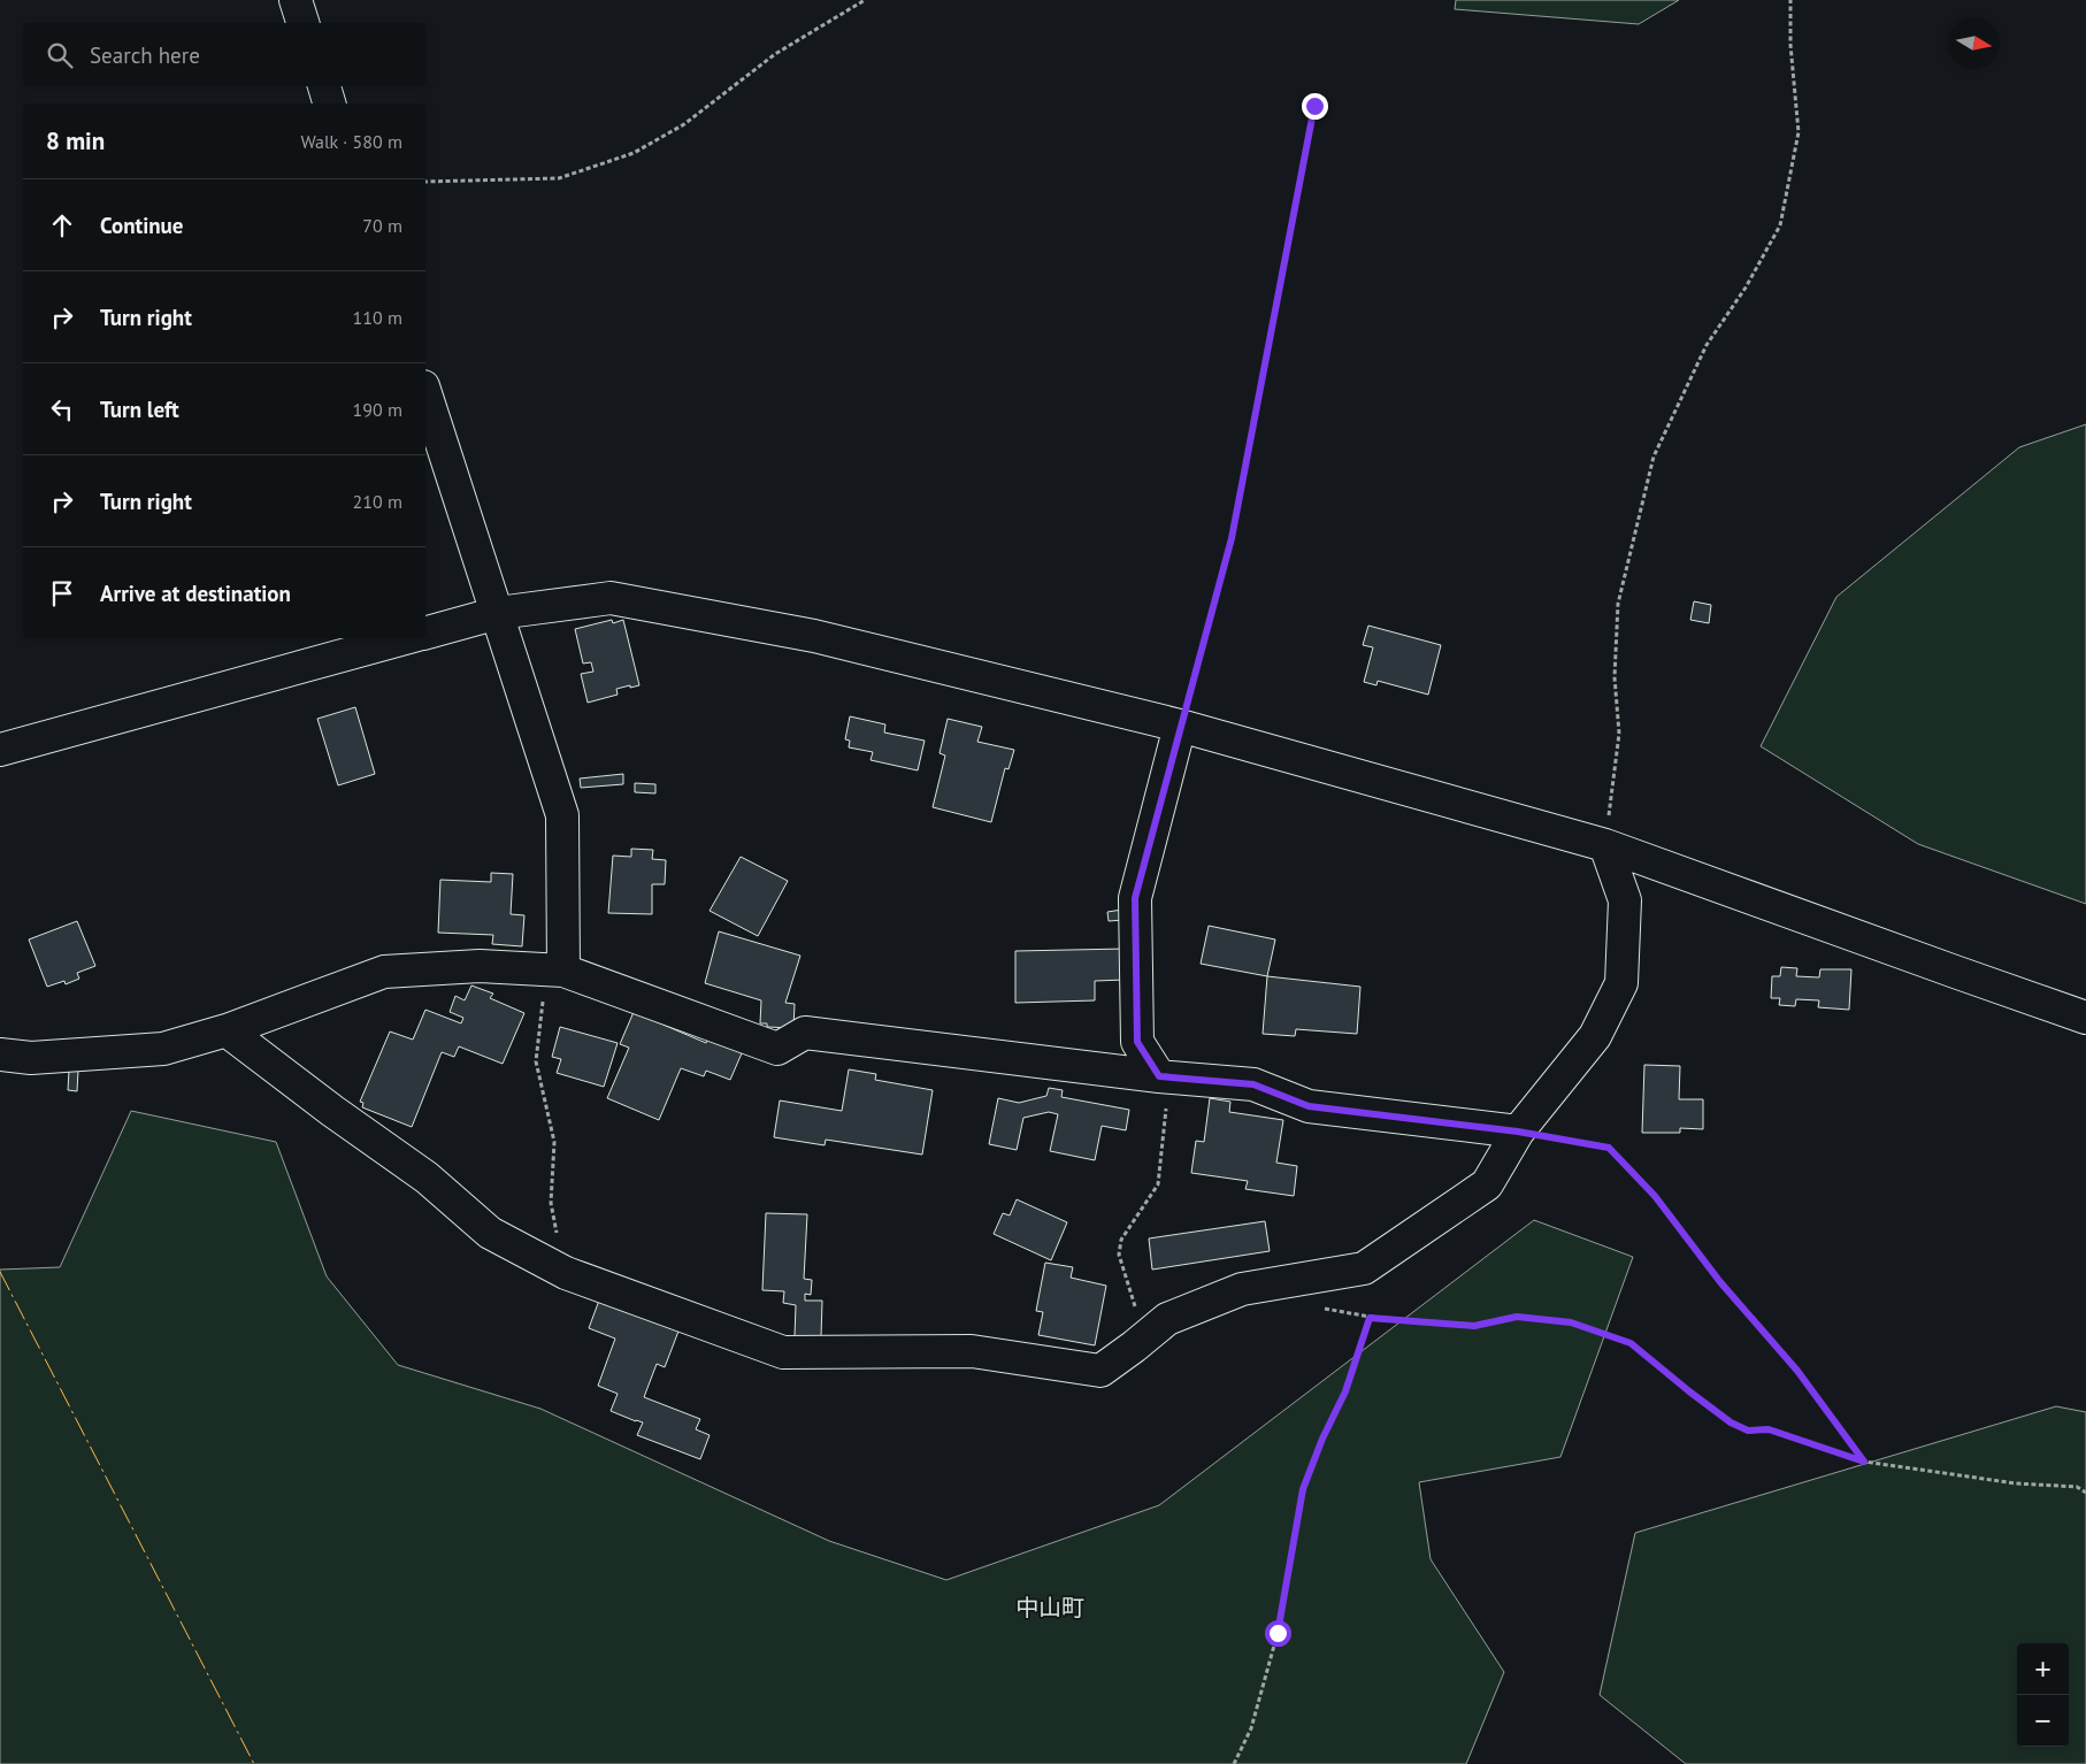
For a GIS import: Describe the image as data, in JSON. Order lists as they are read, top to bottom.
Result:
{
  "districts": ["中山町"],
  "north": "right",
  "page": {
    "search": "Search here",
    "heading": ["8 min", "Walk · 580 m"],
    "list": [
      ["Continue", "70 m"],
      ["Turn right", "110 m"],
      ["Turn left", "190 m"],
      ["Turn right", "210 m"],
      "Arrive at destination"
    ],
    "map_buttons": ["+", "−"]
  }
}
